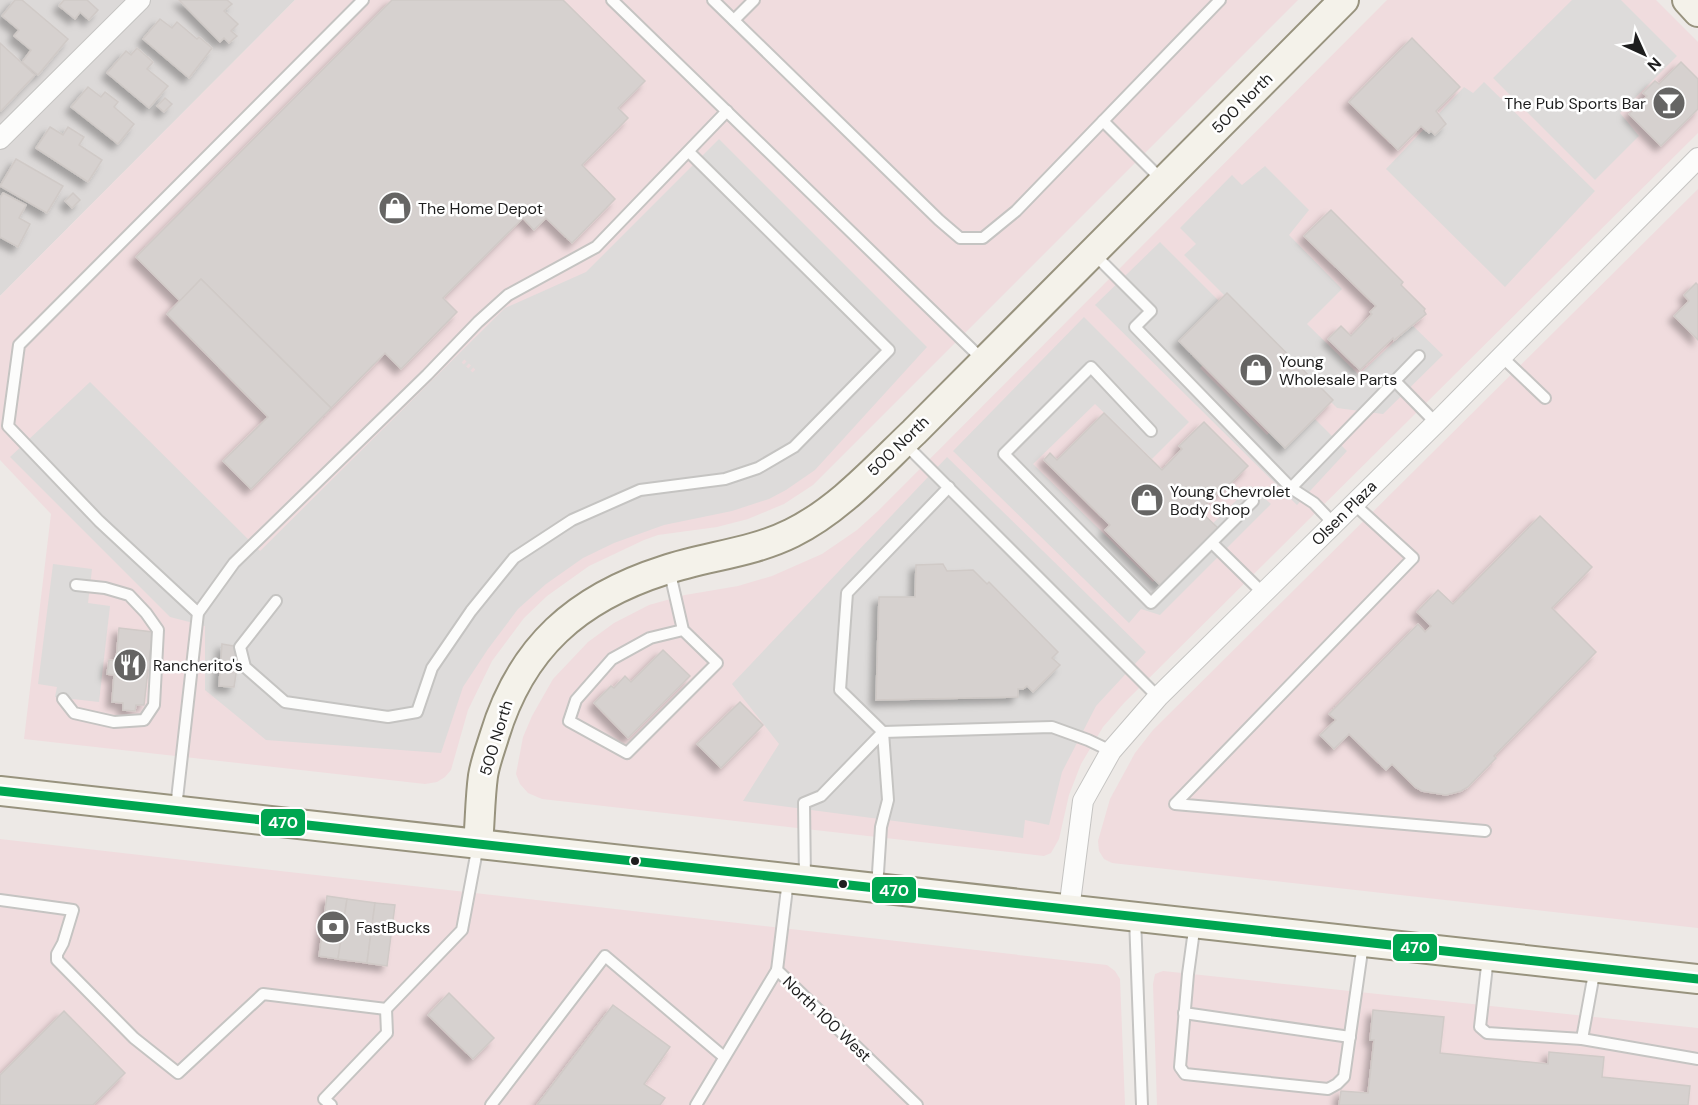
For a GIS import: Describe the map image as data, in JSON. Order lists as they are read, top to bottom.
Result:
{
  "streets": {
    "main road": ["500 North"],
    "street": ["Olsen Plaza"],
    "lane": ["North 100 West"]
  },
  "places": {
    "bar": ["The Pub Sports Bar"],
    "shop": ["The Home Depot", "Young Wholesale Parts", "Young Chevrolet Body Shop"],
    "restaurant": ["Rancherito's"],
    "bank": ["FastBucks"]
  },
  "lines": ["transit line 470"],
  "north": "bottom right"
}
